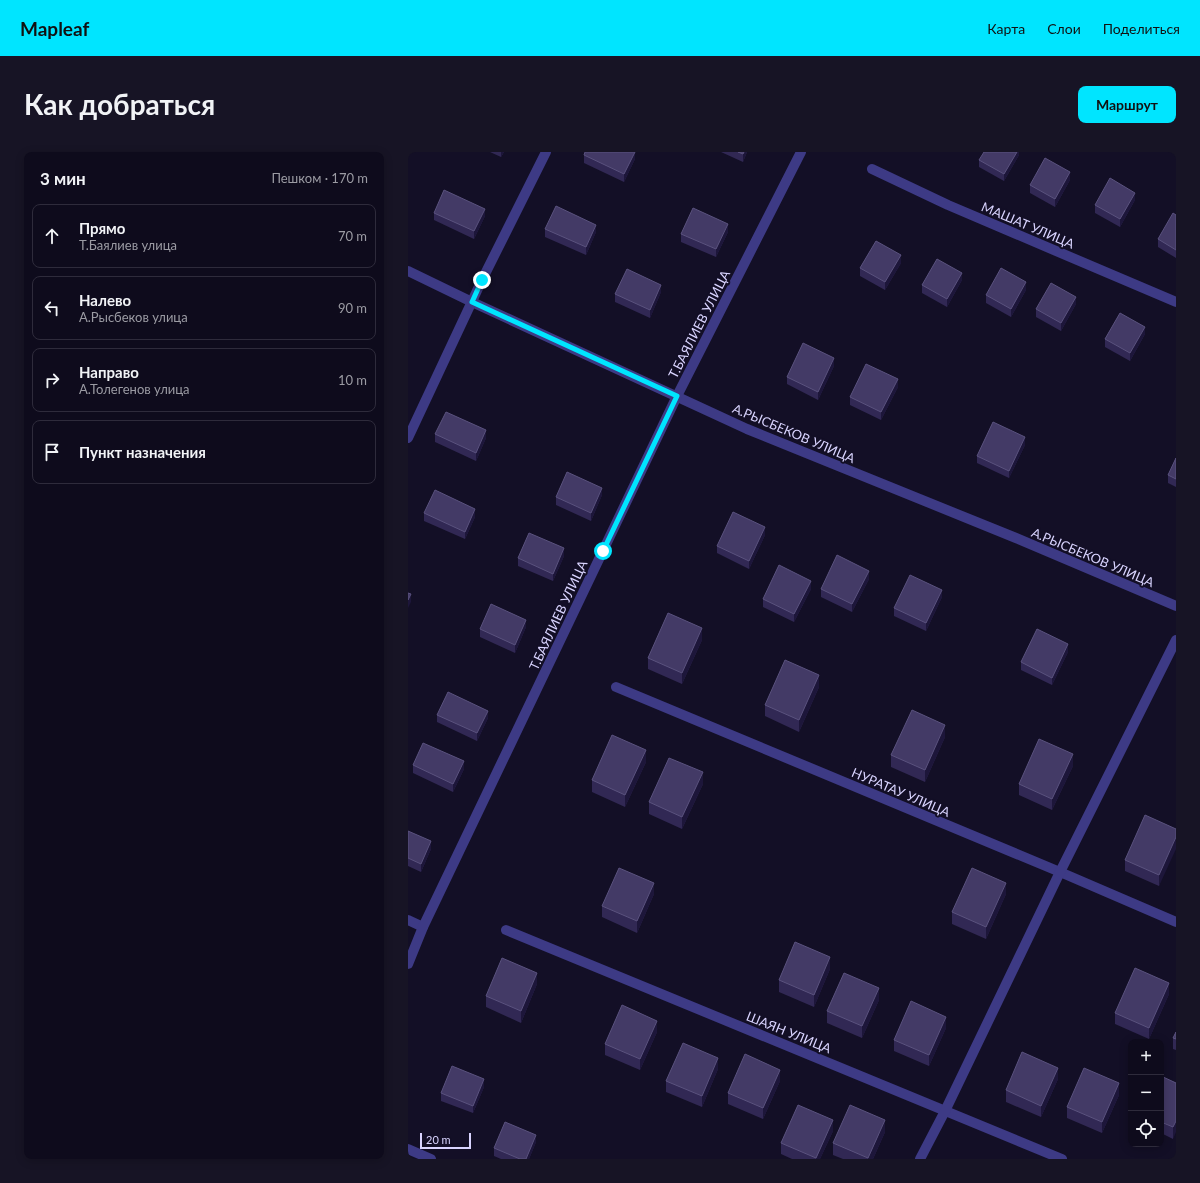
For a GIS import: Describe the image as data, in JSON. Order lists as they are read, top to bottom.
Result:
{
  "streets": {
    "street": [
      "МАШАТ УЛИЦА",
      "Т.БАЯЛИЕВ УЛИЦА",
      "А.РЫСБЕКОВ УЛИЦА",
      "НУРАТАУ УЛИЦА",
      "ШАЯН УЛИЦА"
    ]
  },
  "crossings": [
    ["Т.БАЯЛИЕВ УЛИЦА", "А.РЫСБЕКОВ УЛИЦА"]
  ],
  "scale_bar": "20 m",
  "page": {
    "header": "Mapleaf",
    "nav": ["Карта", "Слои", "Поделиться"],
    "buttons": "Маршрут",
    "title": "Как добраться",
    "heading": ["3 мин", "Пешком · 170 m"],
    "list": [
      ["Прямо", "Т.Баялиев улица", "70 m"],
      ["Налево", "А.Рысбеков улица", "90 m"],
      ["Направо", "А.Толегенов улица", "10 m"],
      "Пункт назначения"
    ],
    "map_buttons": ["+", "−"],
    "scale": "20 m"
  }
}
